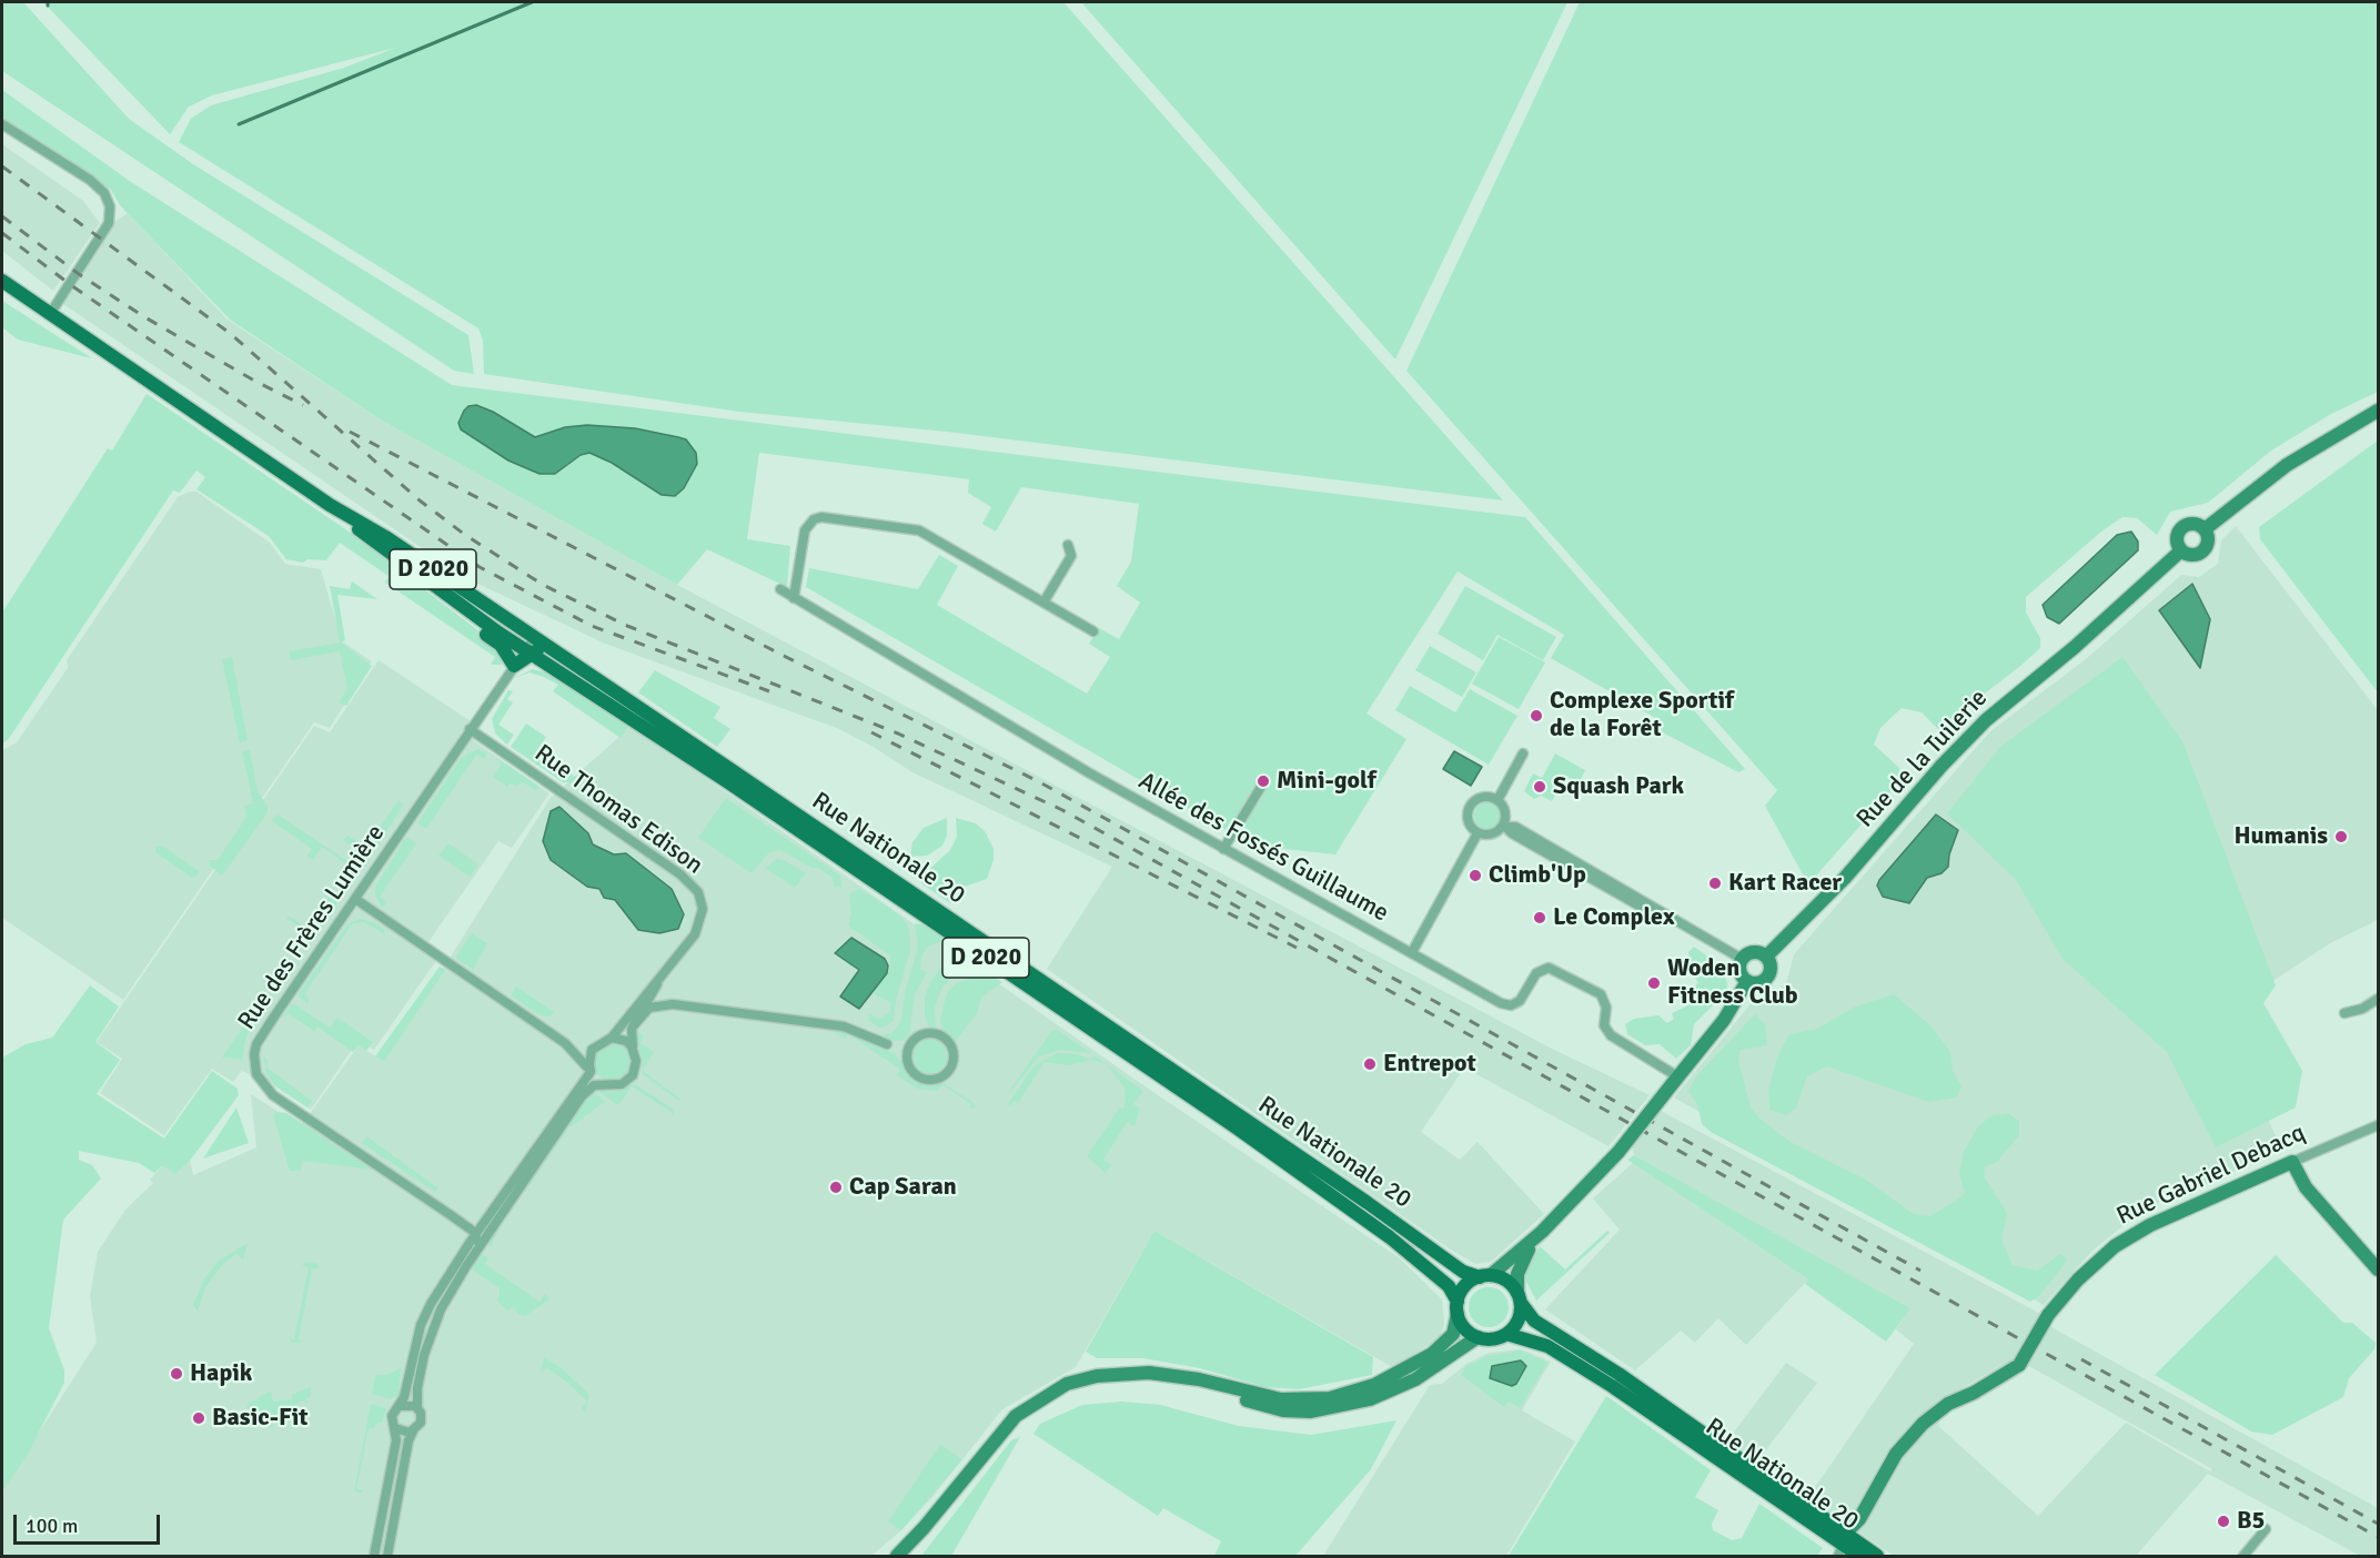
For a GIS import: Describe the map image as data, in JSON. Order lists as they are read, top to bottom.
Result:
{
  "streets": {
    "main road": ["D 2020", "Rue Nationale 20"],
    "street": [
      "Rue de la Tuilerie",
      "Rue Thomas Edison",
      "Allée des Fossés Guillaume",
      "Rue des Frères Lumière",
      "Rue Gabriel Debacq"
    ]
  },
  "crossings": [
    ["D 2020", "Rue Nationale 20"],
    ["Rue de la Tuilerie", "Allée des Fossés Guillaume"],
    ["Rue de la Tuilerie", "Rue Nationale 20"],
    ["Rue Thomas Edison", "Rue des Frères Lumière"],
    ["Rue Nationale 20", "Rue des Frères Lumière"],
    ["Rue Nationale 20", "Rue Gabriel Debacq"]
  ],
  "places": [
    "Complexe Sportif de la Forêt",
    "Mini-golf",
    "Squash Park",
    "Humanis",
    "Climb'Up",
    "Kart Racer",
    "Le Complex",
    "Woden Fitness Club",
    "Entrepot",
    "Cap Saran",
    "Hapik",
    "Basic-Fit",
    "B5"
  ],
  "scale_bar": "100 m"
}
